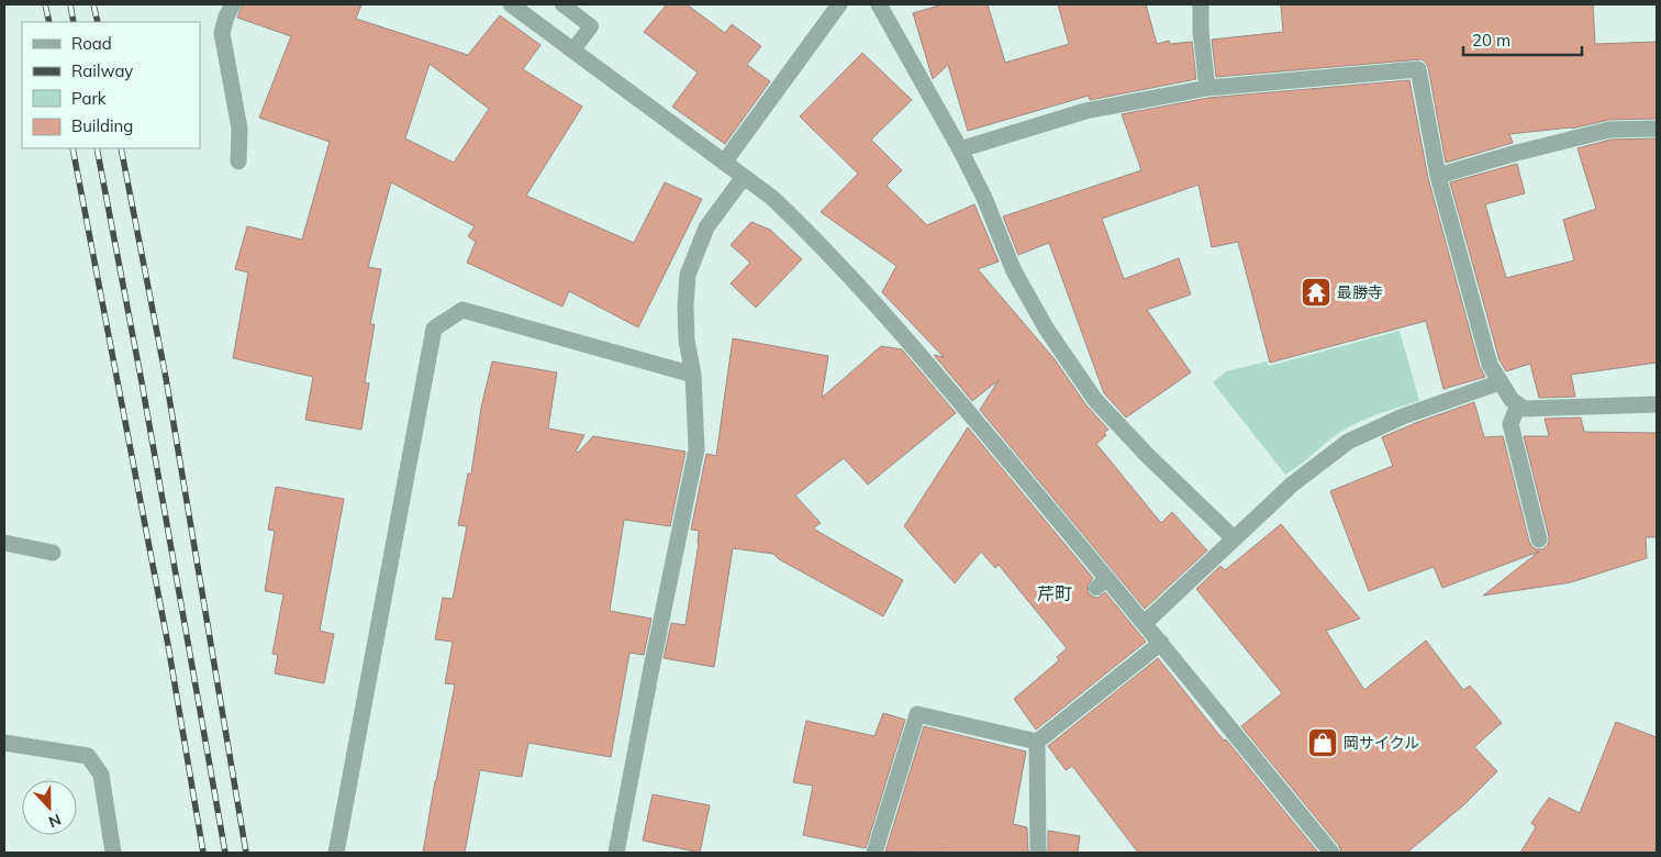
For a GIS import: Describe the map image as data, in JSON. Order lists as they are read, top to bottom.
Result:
{
  "districts": ["芹町"],
  "places": {
    "temple": ["最勝寺"],
    "shop": ["岡サイクル"]
  },
  "legend": [
    "Road",
    "Railway",
    "Park",
    "Building"
  ],
  "scale_bar": "20 m",
  "north": "bottom"
}
